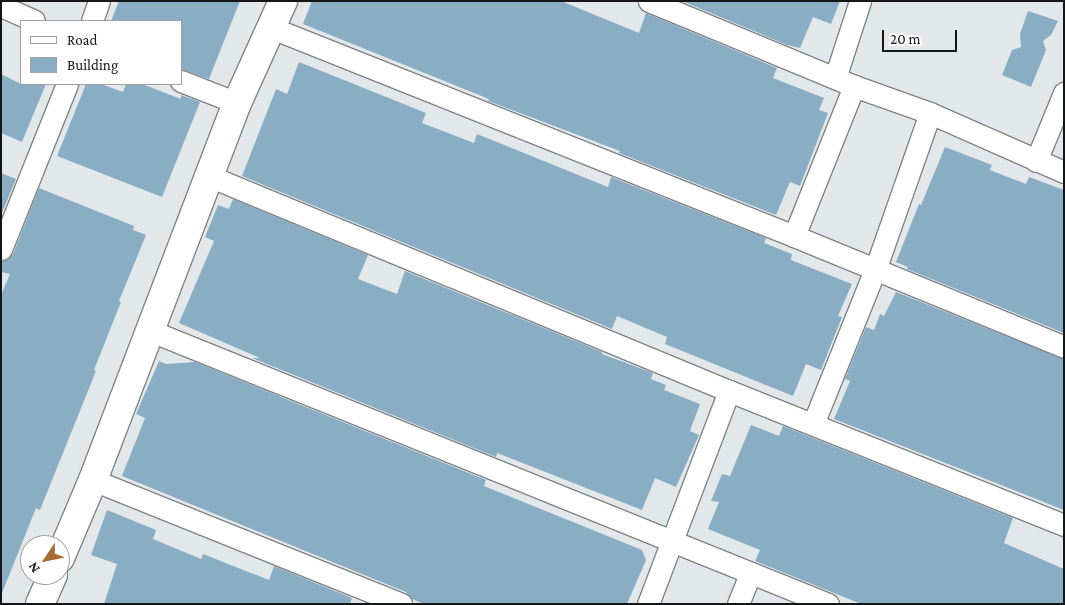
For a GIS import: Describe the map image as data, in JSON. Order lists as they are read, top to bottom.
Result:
{
  "legend": ["Road", "Building"],
  "scale_bar": "20 m",
  "north": "bottom left"
}
